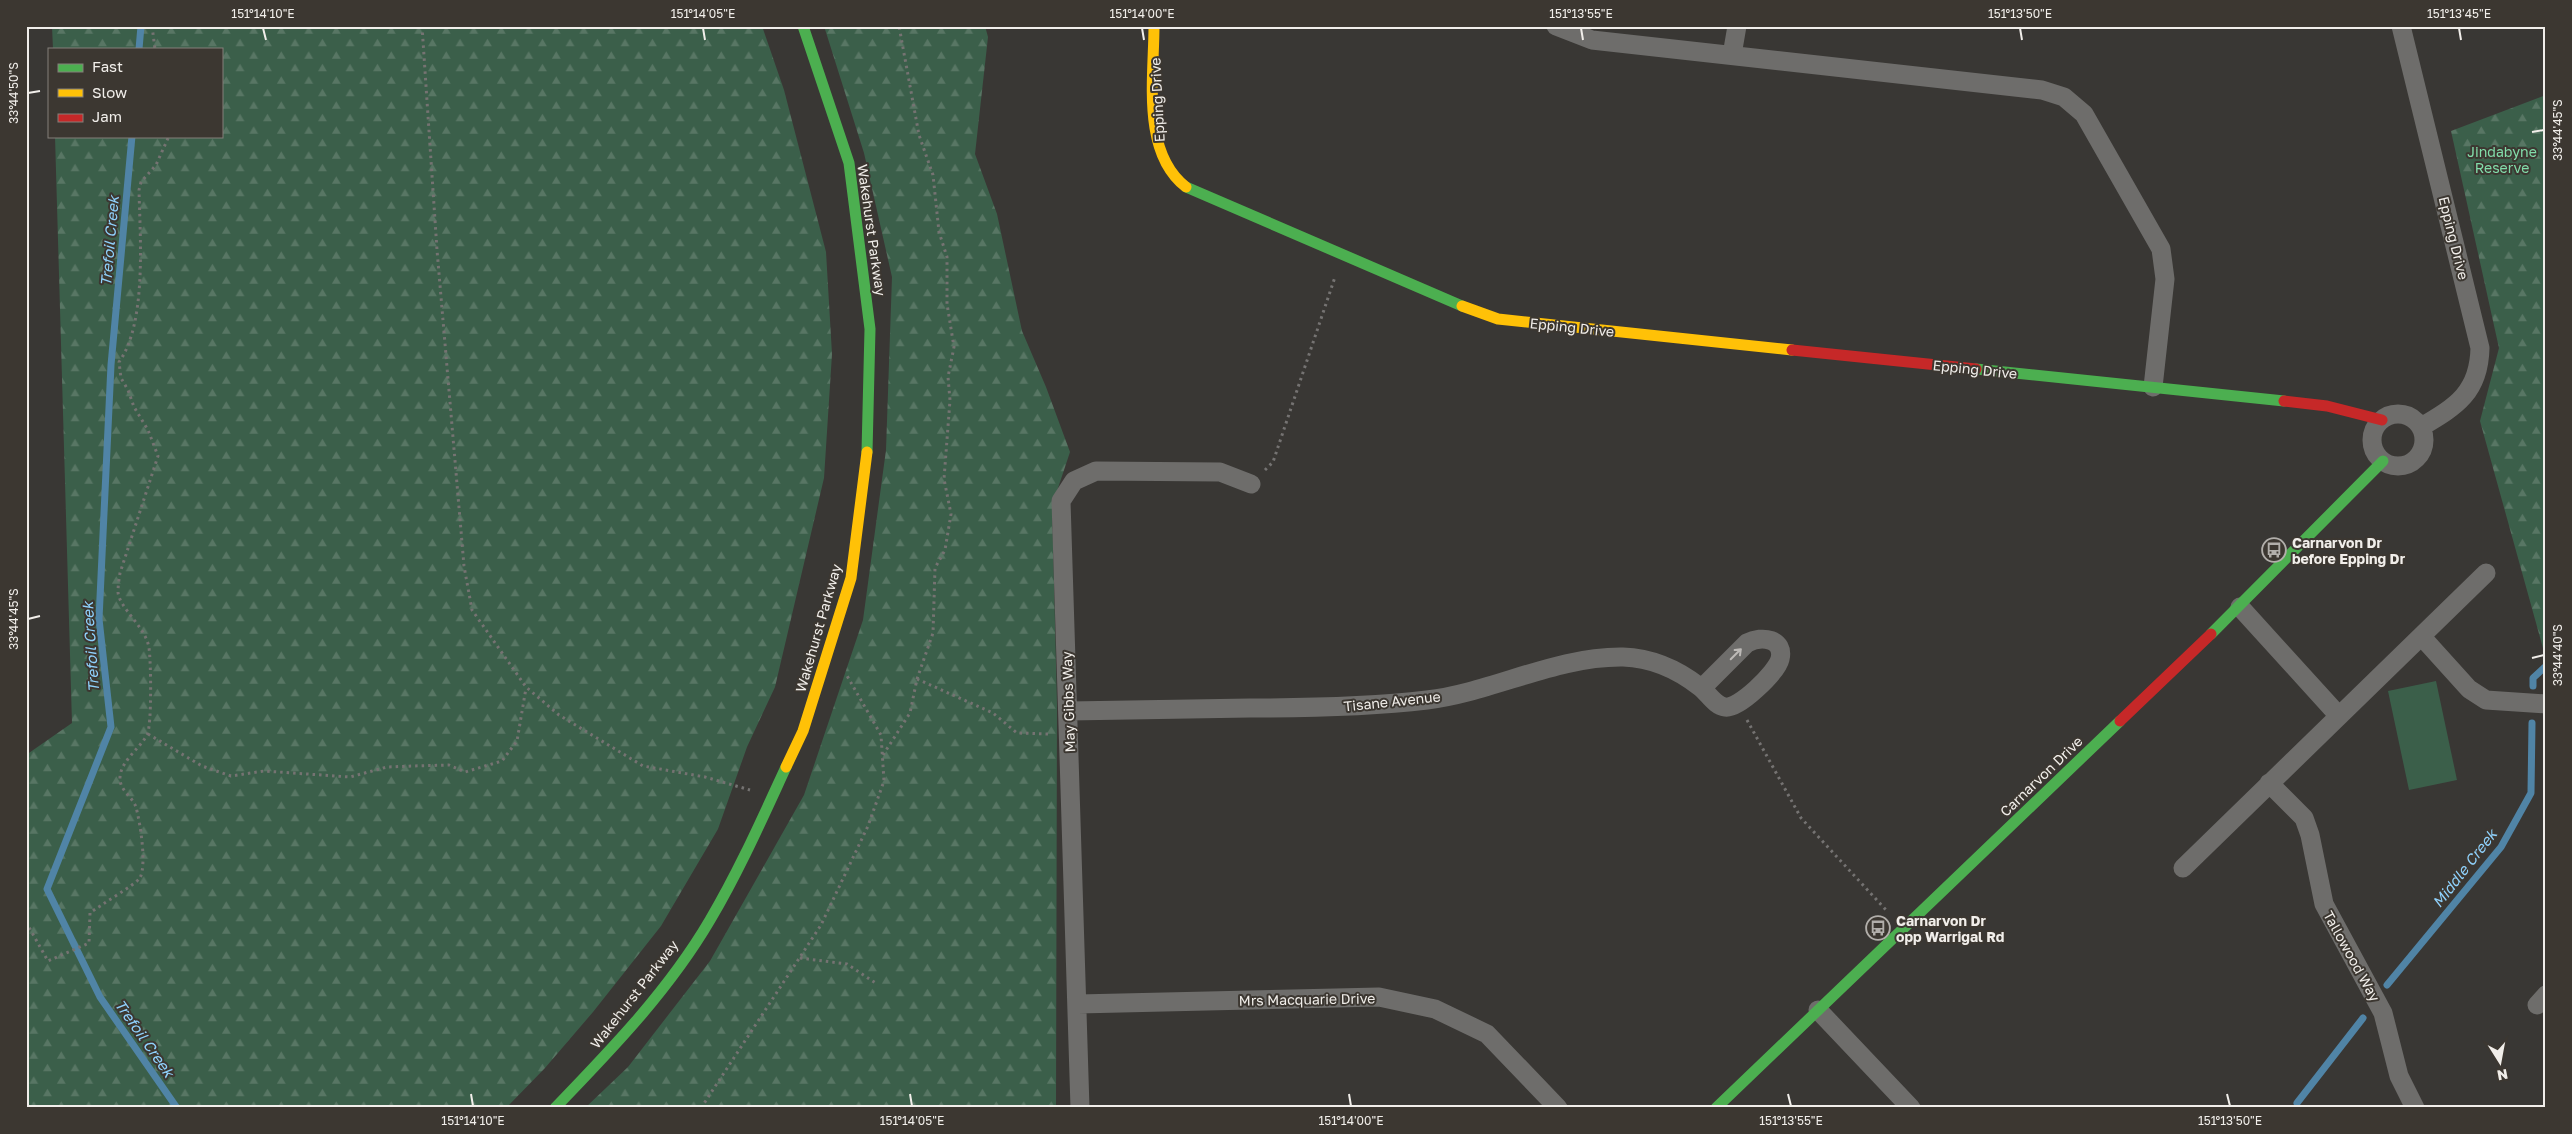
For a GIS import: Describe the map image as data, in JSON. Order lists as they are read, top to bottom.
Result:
{
  "streets": {
    "street": [
      "Epping Drive",
      "Wakehurst Parkway",
      "Tisane Avenue",
      "May Gibbs Way",
      "Carnarvon Drive",
      "Tallowood Way",
      "Mrs Macquarie Drive"
    ]
  },
  "crossings": [
    ["Epping Drive", "Carnarvon Drive"],
    ["Tisane Avenue", "May Gibbs Way"],
    ["May Gibbs Way", "Mrs Macquarie Drive"]
  ],
  "water": ["Trefoil Creek", "Middle Creek"],
  "parks": ["Jindabyne Reserve"],
  "places": {
    "bus stop": ["Carnarvon Dr before Epping Dr", "Carnarvon Dr opp Warrigal Rd"]
  },
  "legend": ["Fast", "Slow", "Jam"],
  "north": "bottom",
  "coordinates": [
    "151°14'10\"E",
    "151°14'05\"E",
    "151°14'00\"E",
    "151°13'55\"E",
    "151°13'50\"E",
    "151°13'45\"E",
    "33°44'50\"S",
    "33°44'45\"S",
    "33°44'40\"S"
  ]
}
